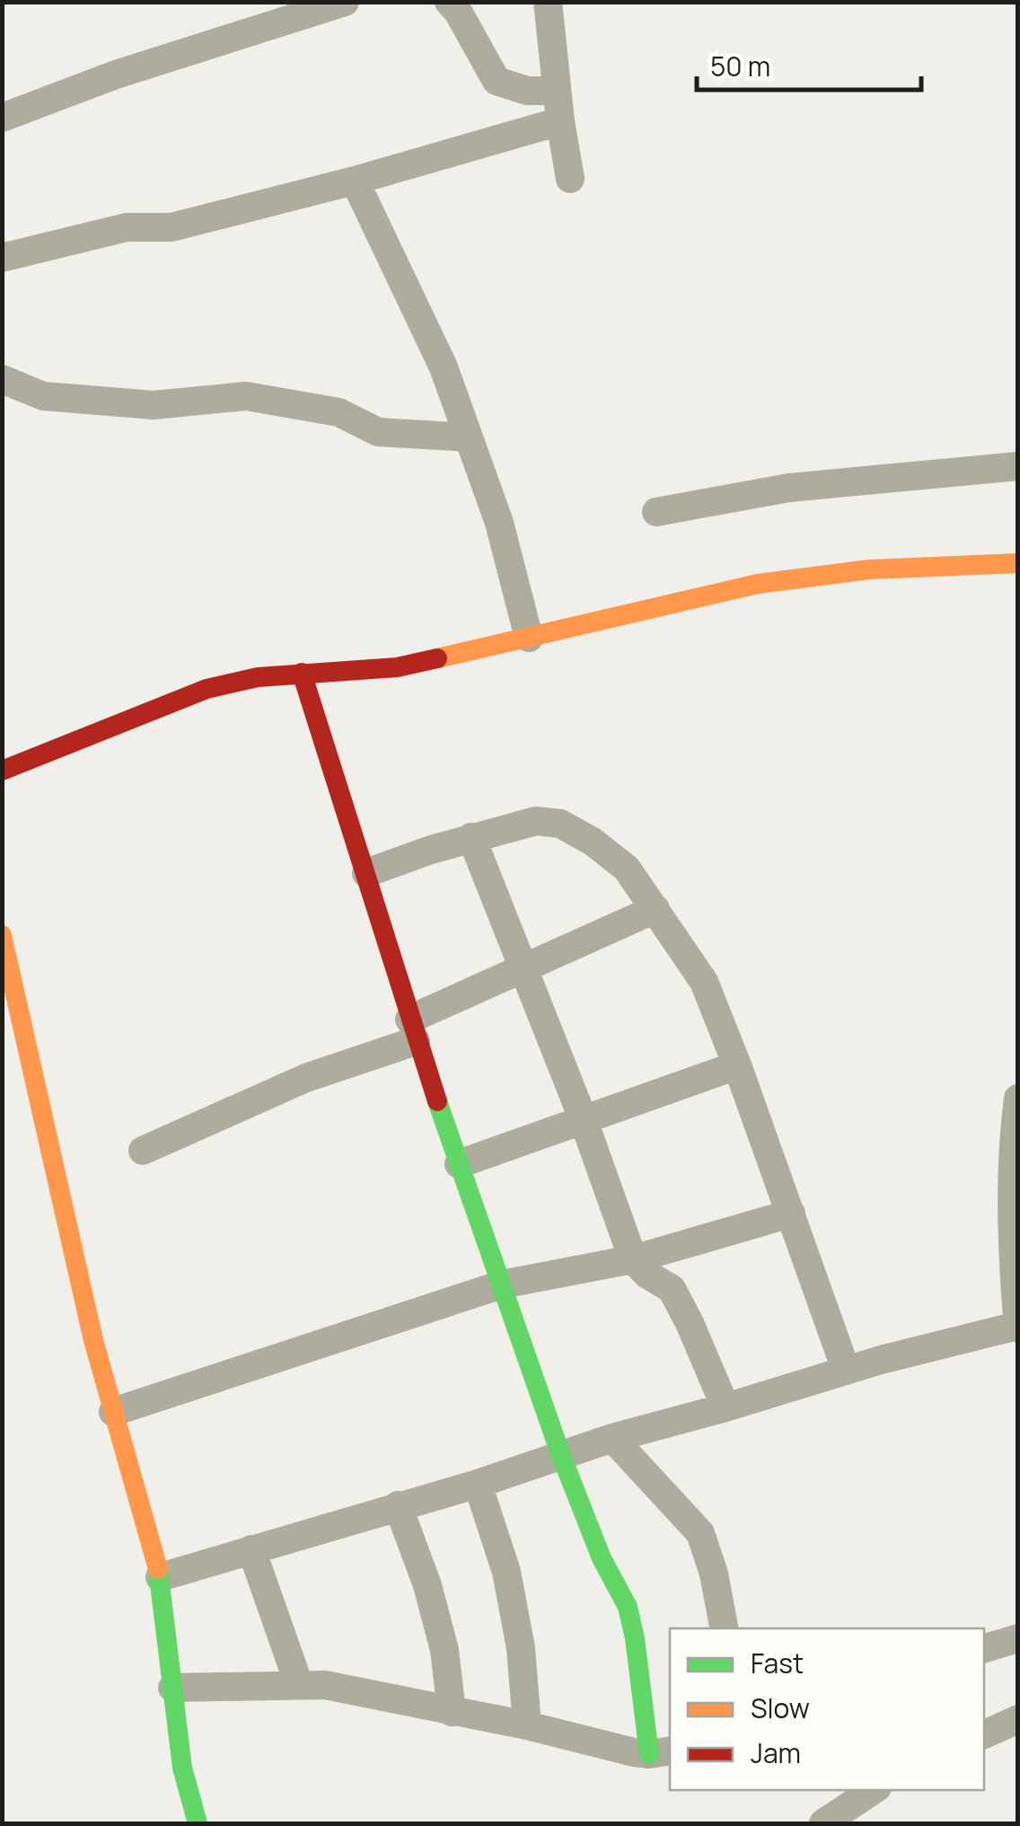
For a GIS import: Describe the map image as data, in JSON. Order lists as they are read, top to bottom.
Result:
{
  "legend": ["Fast", "Slow", "Jam"],
  "scale_bar": "50 m"
}
